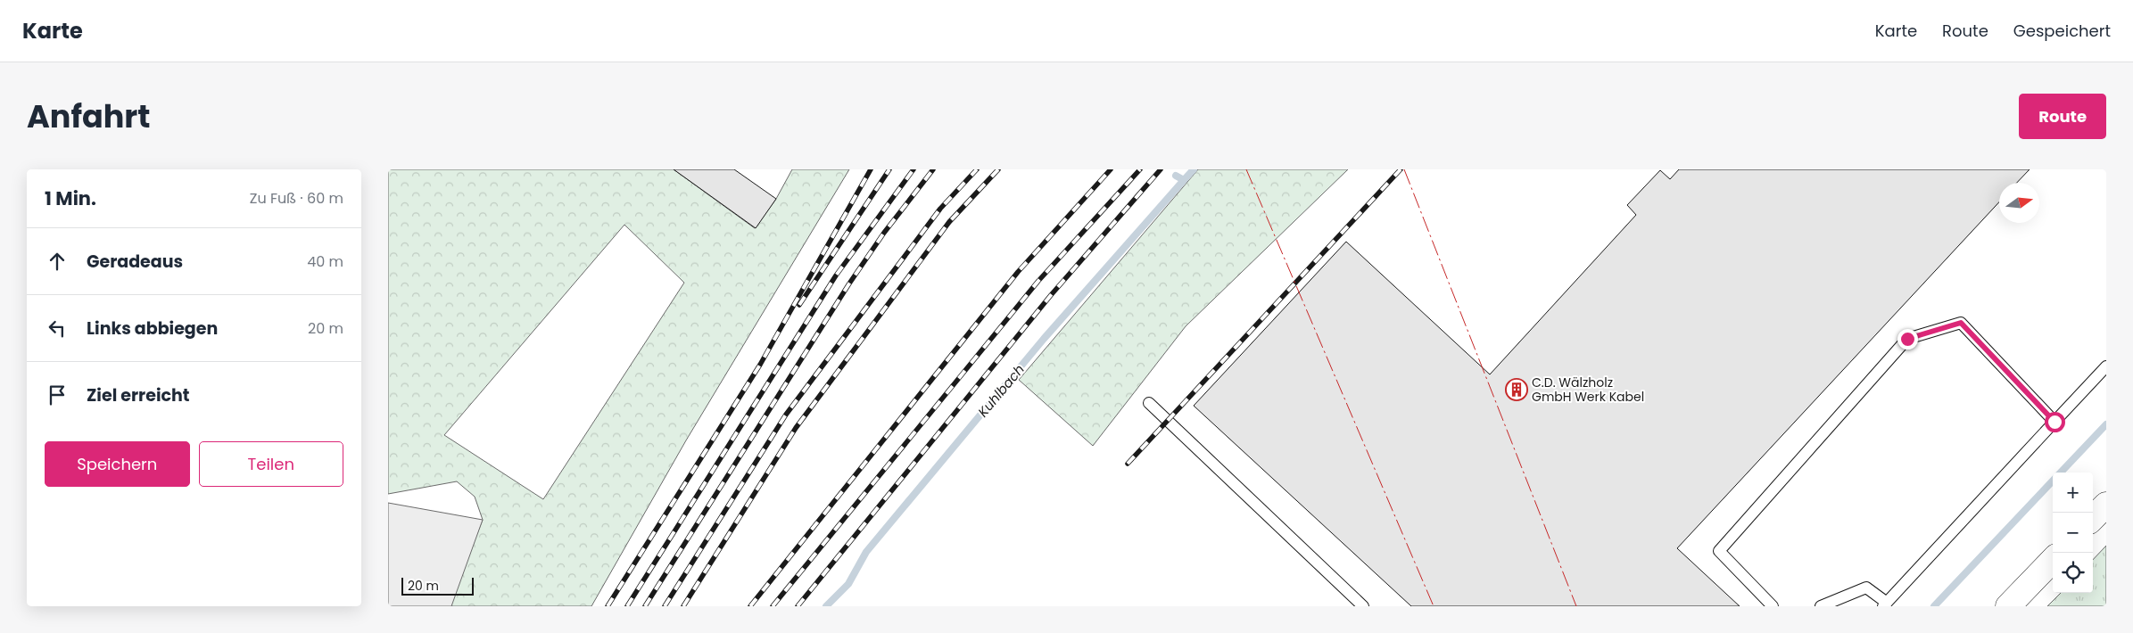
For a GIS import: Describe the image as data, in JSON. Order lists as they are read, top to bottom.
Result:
{
  "water": ["Kuhlbach"],
  "places": {
    "building": ["C.D. Wälzholz GmbH Werk Kabel"]
  },
  "scale_bar": "20 m",
  "north": "right",
  "page": {
    "header": "Karte",
    "nav": ["Karte", "Route", "Gespeichert"],
    "title": "Anfahrt",
    "buttons": [
      "Route",
      ["Speichern", "Teilen"]
    ],
    "heading": ["1 Min.", "Zu Fuß · 60 m"],
    "list": [
      ["Geradeaus", "40 m"],
      ["Links abbiegen", "20 m"],
      "Ziel erreicht"
    ],
    "map_buttons": ["+", "−"],
    "scale": "20 m"
  }
}
